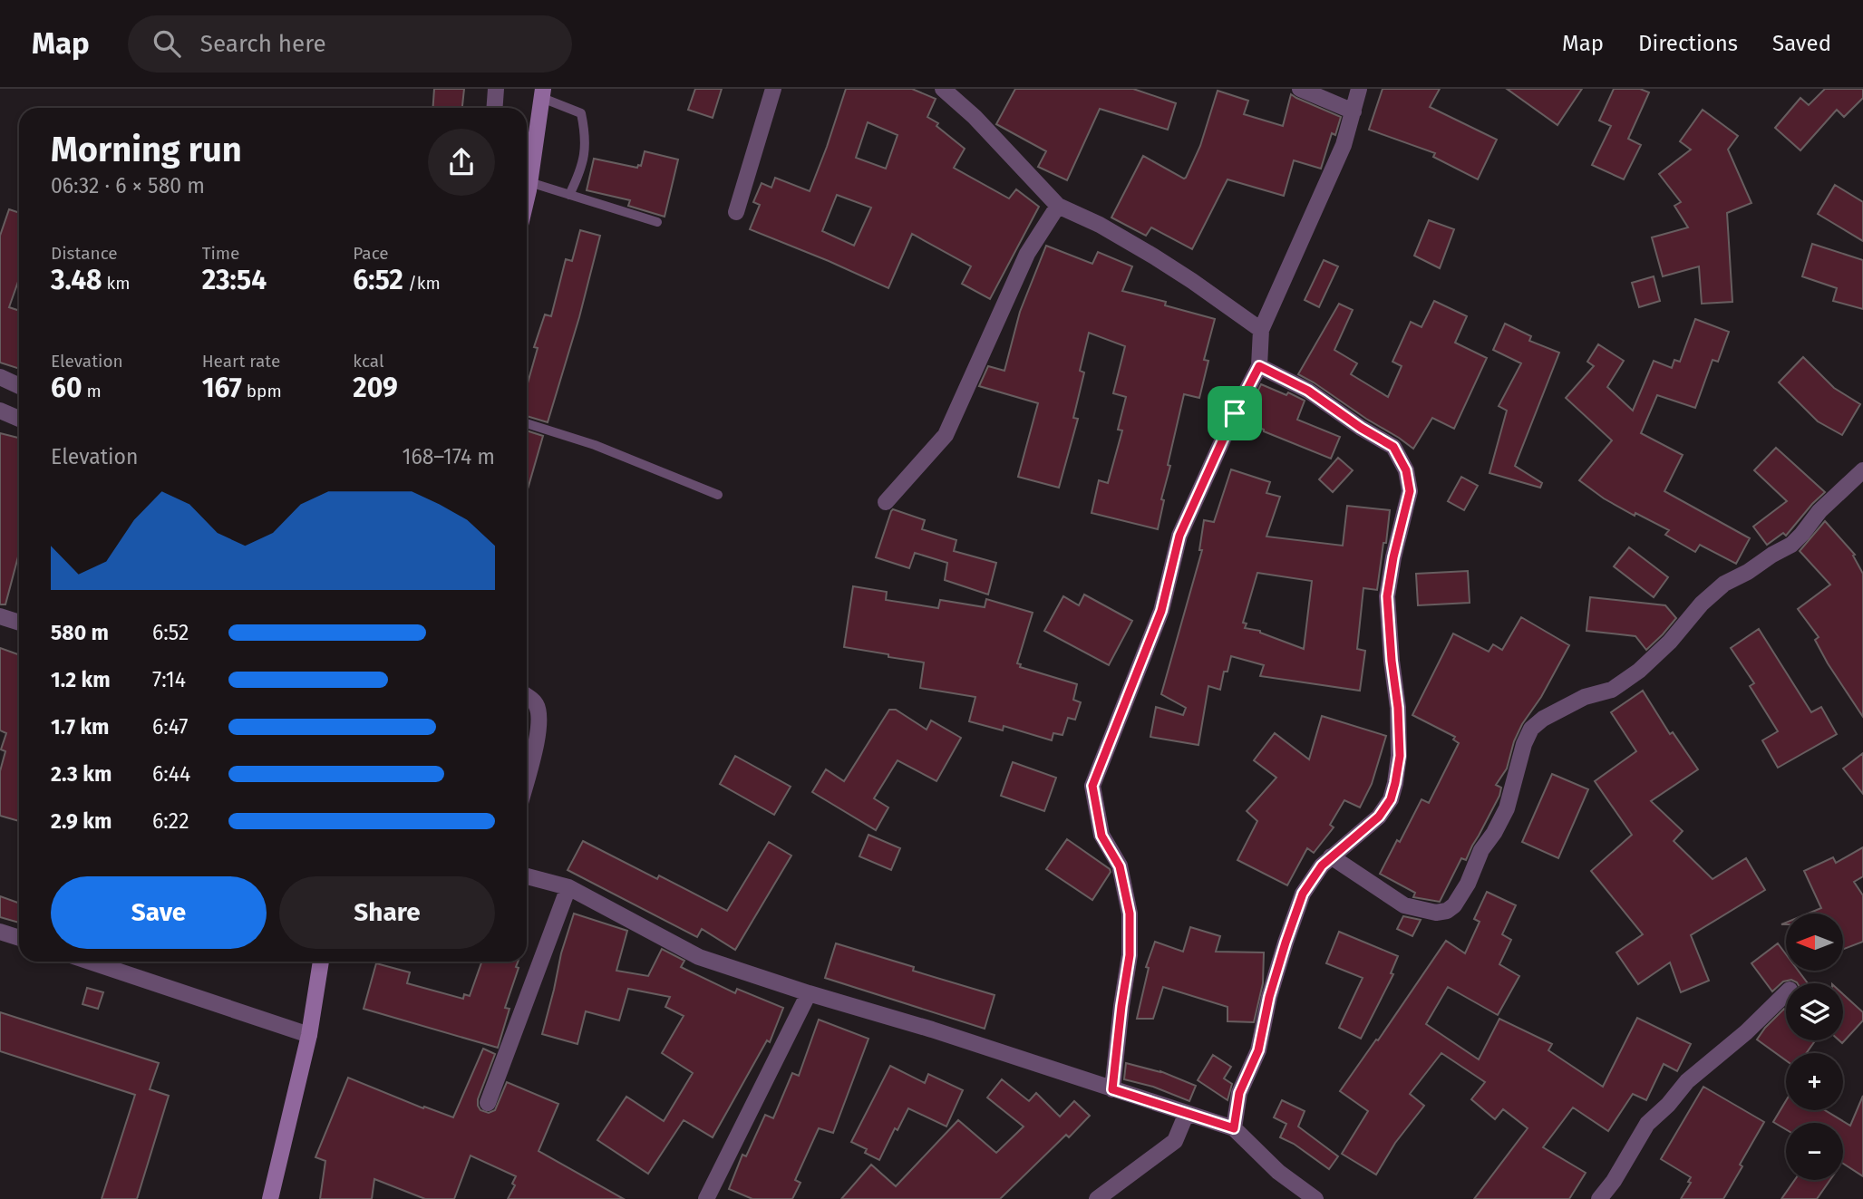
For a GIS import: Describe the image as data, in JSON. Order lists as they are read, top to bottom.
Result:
{
  "north": "left",
  "page": {
    "header": "Map",
    "search": "Search here",
    "nav": ["Map", "Directions", "Saved"],
    "heading": ["Morning run", "06:32 · 6 × 580 m"],
    "stats": [
      ["Distance", "3.48 km"],
      ["Time", "23:54"],
      ["Pace", "6:52 /km"],
      ["Elevation", "60 m"],
      ["Heart rate", "167 bpm"],
      ["kcal", "209"]
    ],
    "chart": ["Elevation", "168–174 m"],
    "list": [
      {
        "name": "580 m",
        "note": "6:52"
      },
      {
        "name": "1.2 km",
        "note": "7:14"
      },
      {
        "name": "1.7 km",
        "note": "6:47"
      },
      {
        "name": "2.3 km",
        "note": "6:44"
      },
      {
        "name": "2.9 km",
        "note": "6:22"
      }
    ],
    "buttons": ["Save", "Share"],
    "map_buttons": ["+", "−"]
  }
}
